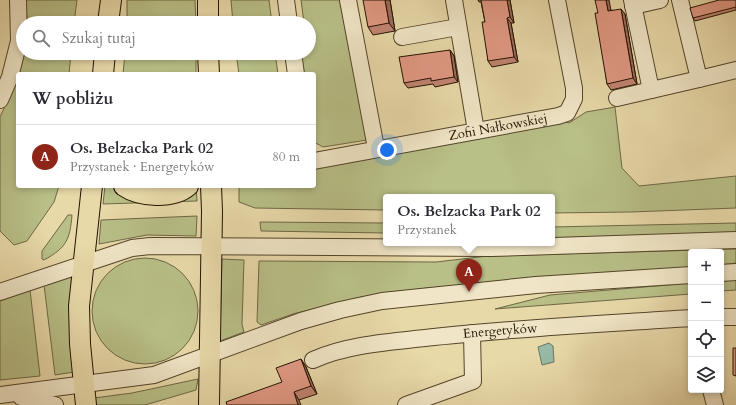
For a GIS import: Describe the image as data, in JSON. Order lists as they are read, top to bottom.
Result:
{
  "streets": {
    "street": ["Zofii Nałkowskiej", "Energetyków"]
  },
  "page": {
    "search": "Szukaj tutaj",
    "heading": "W pobliżu",
    "list": [
      {
        "mark": "A",
        "name": "Os. Belzacka Park 02",
        "note": "Przystanek · Energetyków",
        "value": "80 m"
      }
    ],
    "popup": ["Os. Belzacka Park 02", "Przystanek"],
    "map_buttons": ["+", "−"],
    "pins": "A"
  }
}
